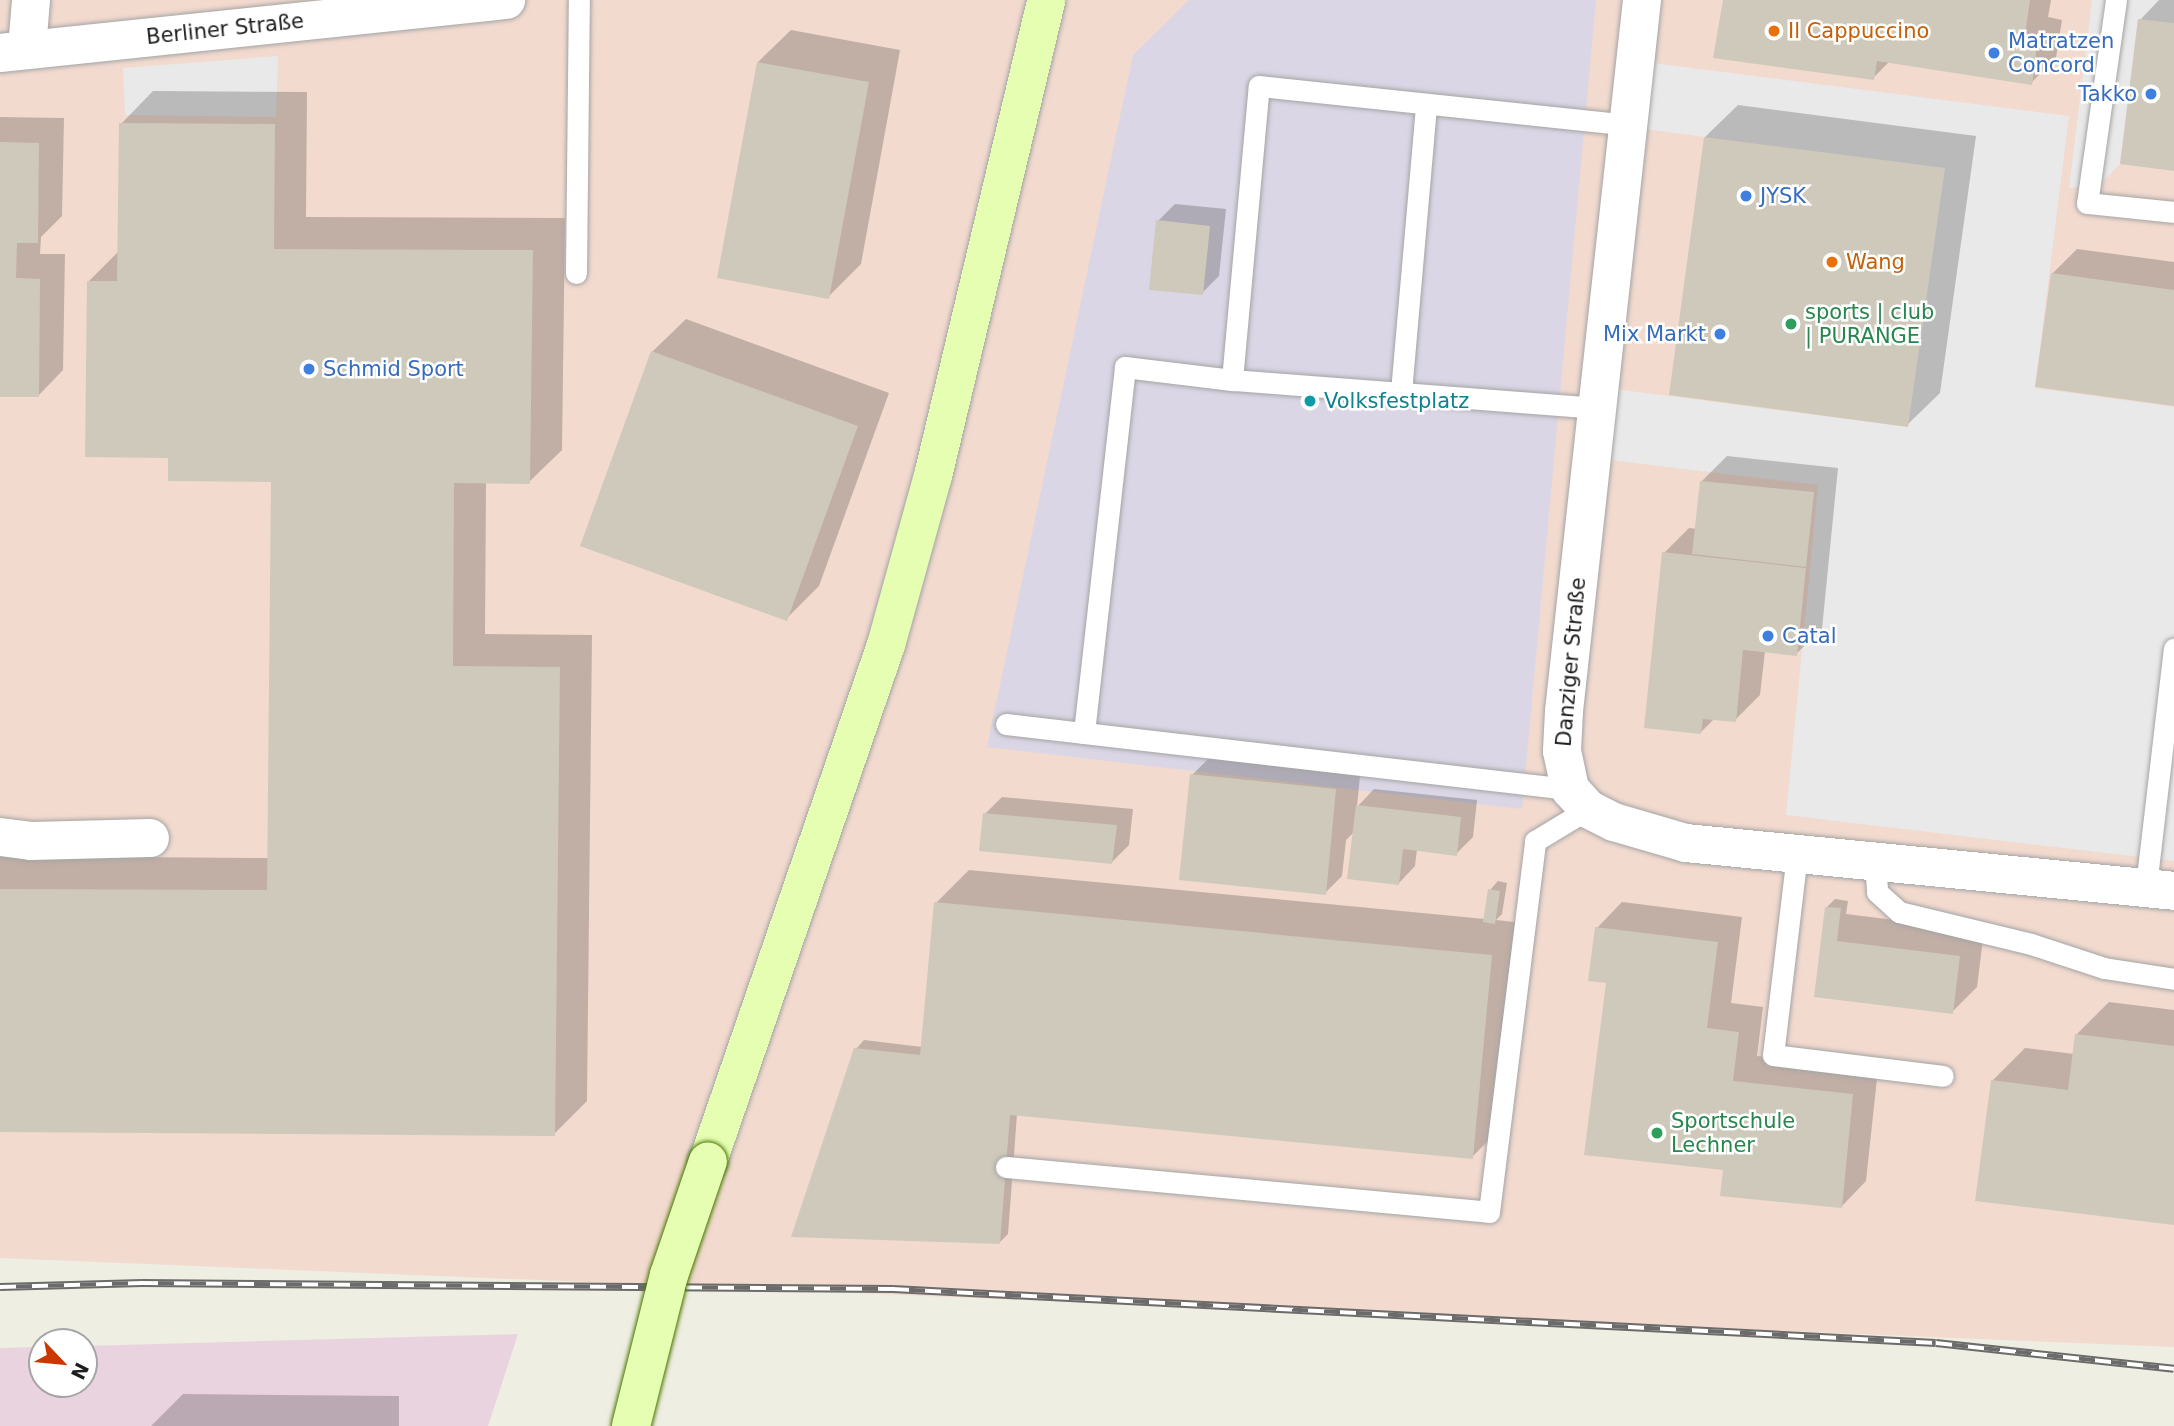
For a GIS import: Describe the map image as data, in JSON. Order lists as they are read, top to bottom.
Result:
{
  "streets": {
    "street": ["Berliner Straße", "Danziger Straße"]
  },
  "places": [
    "Il Cappuccino",
    "Matratzen Concord",
    "Takko",
    "JYSK",
    "Wang",
    "sports | club | PURANGE",
    "Mix Markt",
    "Schmid Sport",
    "Volksfestplatz",
    "Catal",
    "Sportschule Lechner"
  ],
  "north": "bottom right"
}
